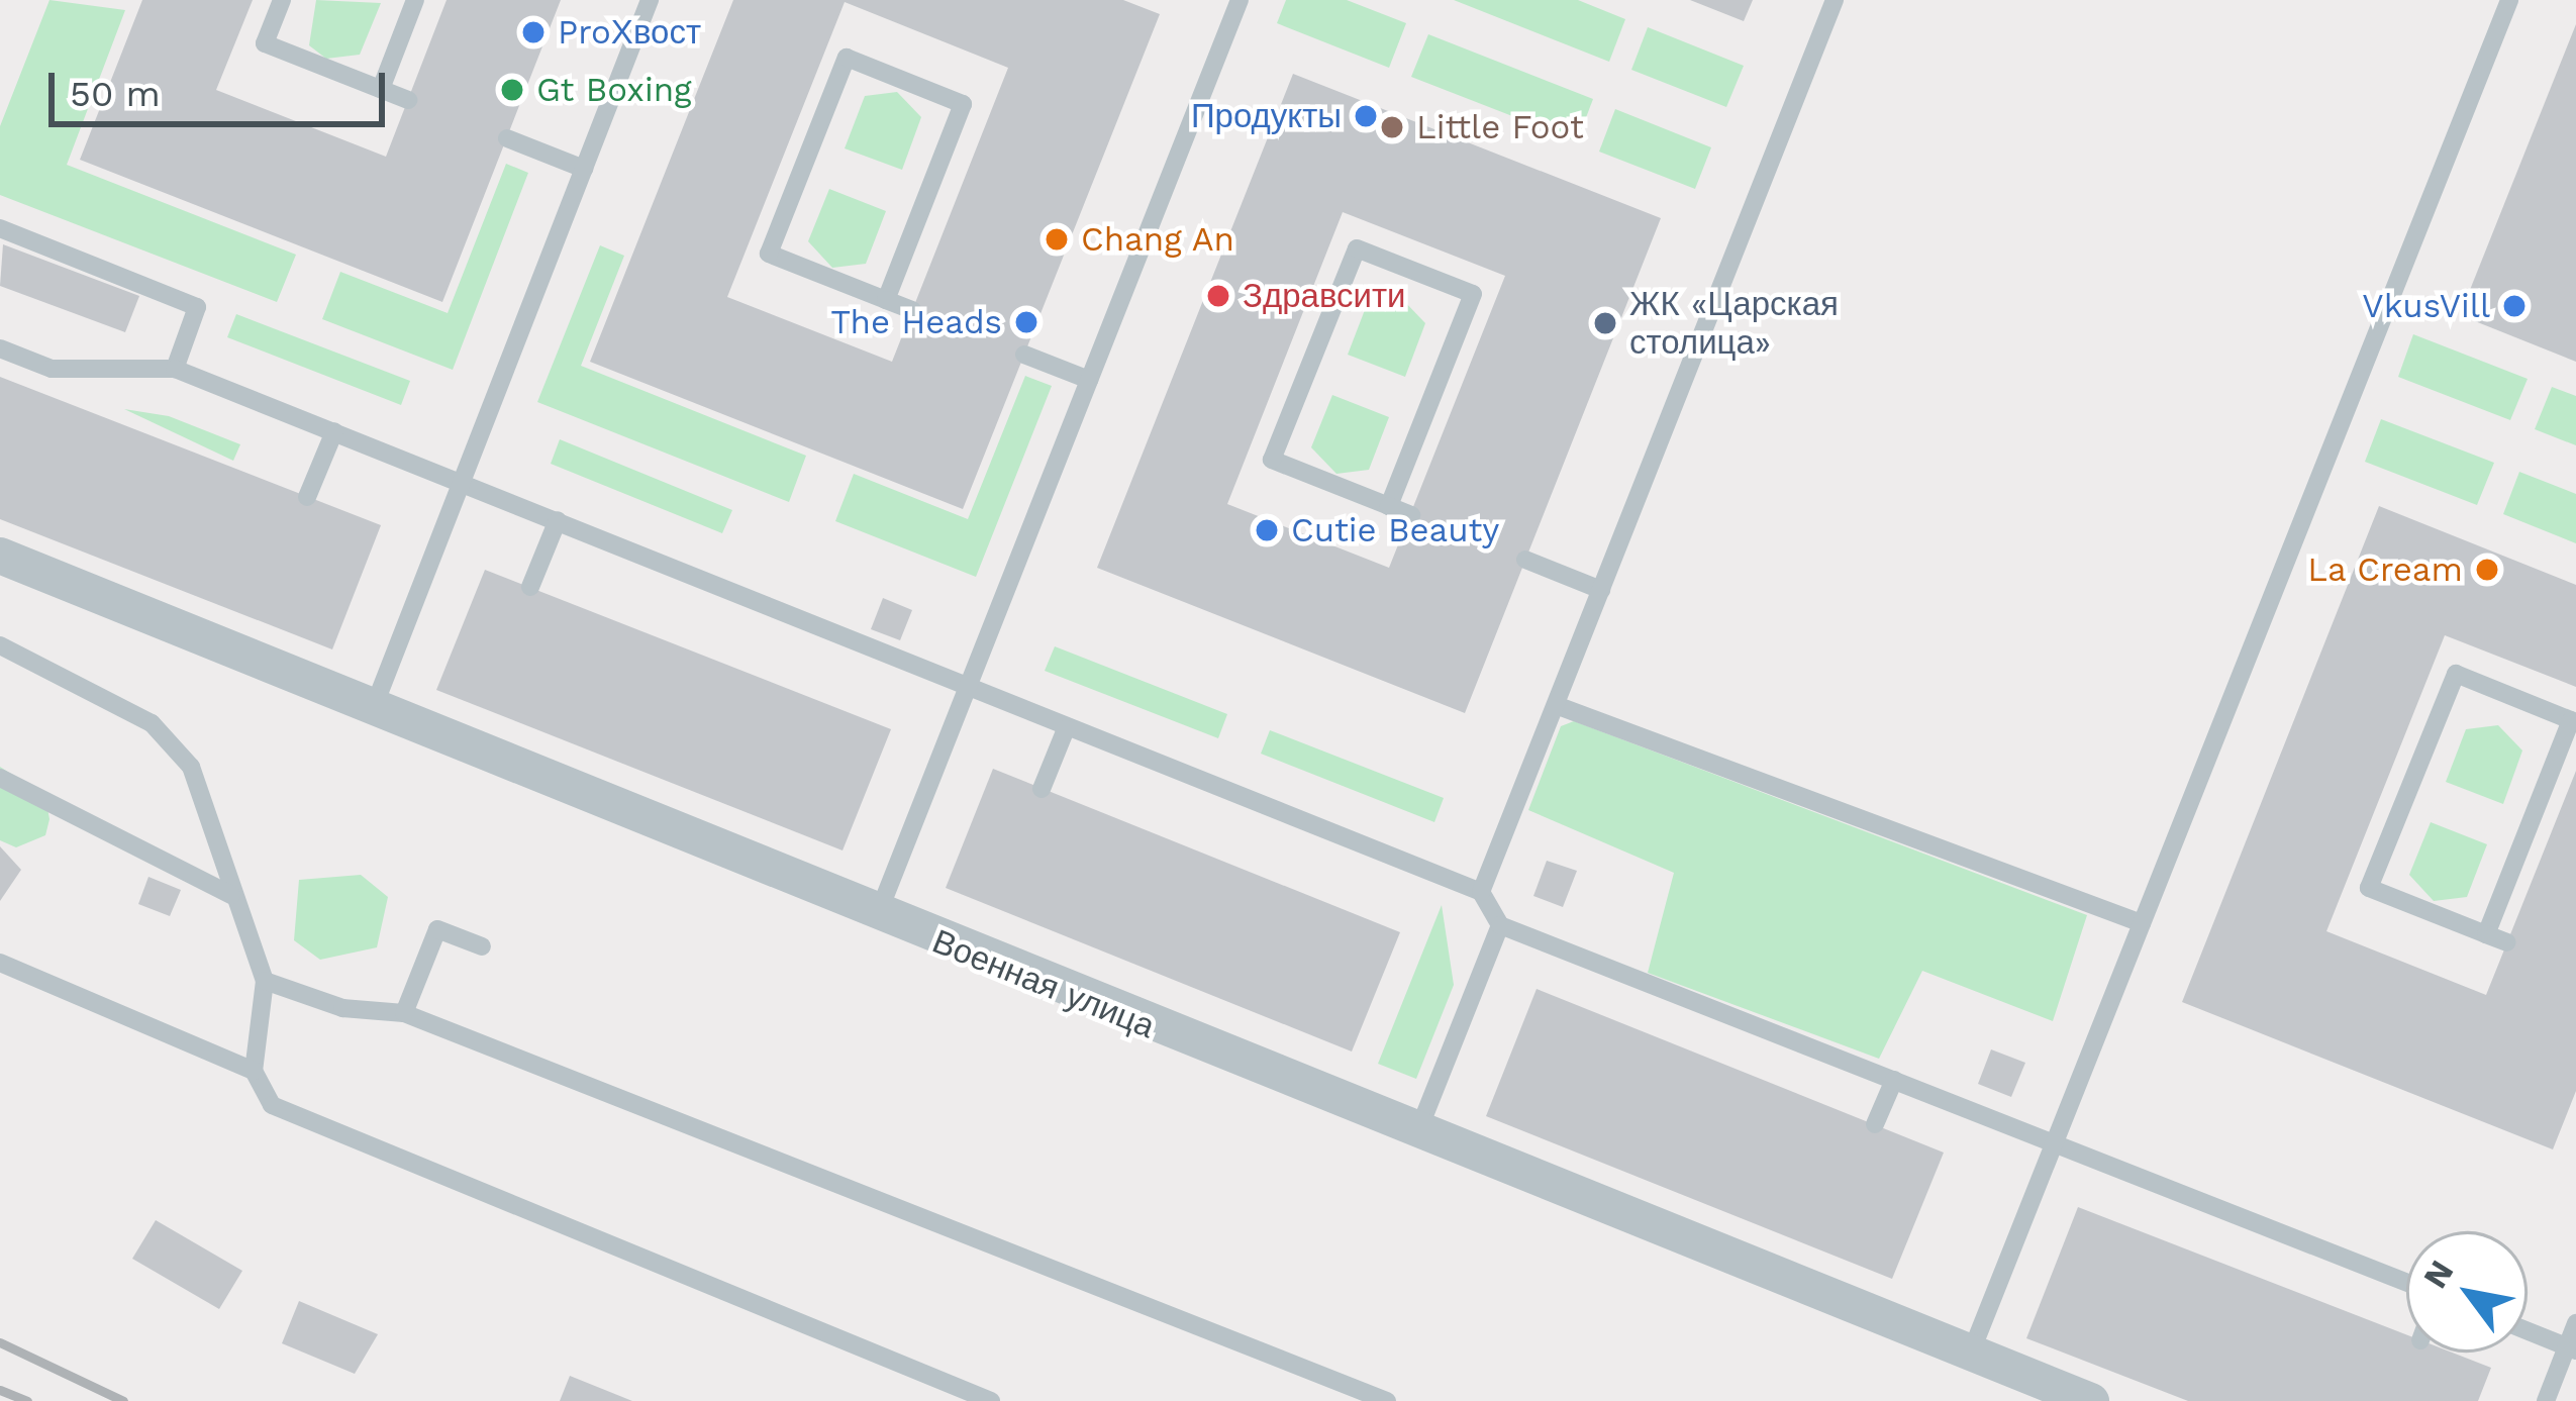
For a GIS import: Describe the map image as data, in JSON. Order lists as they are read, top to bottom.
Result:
{
  "streets": {
    "street": ["Военная улица"]
  },
  "places": [
    "ProХвост",
    "Gt Boxing",
    "Продукты",
    "Little Foot",
    "Chang An",
    "Здравсити",
    "VkusVill",
    "The Heads",
    "ЖК «Царская столица»",
    "Cutie Beauty",
    "La Cream"
  ],
  "scale_bar": "50 m",
  "north": "top left"
}
